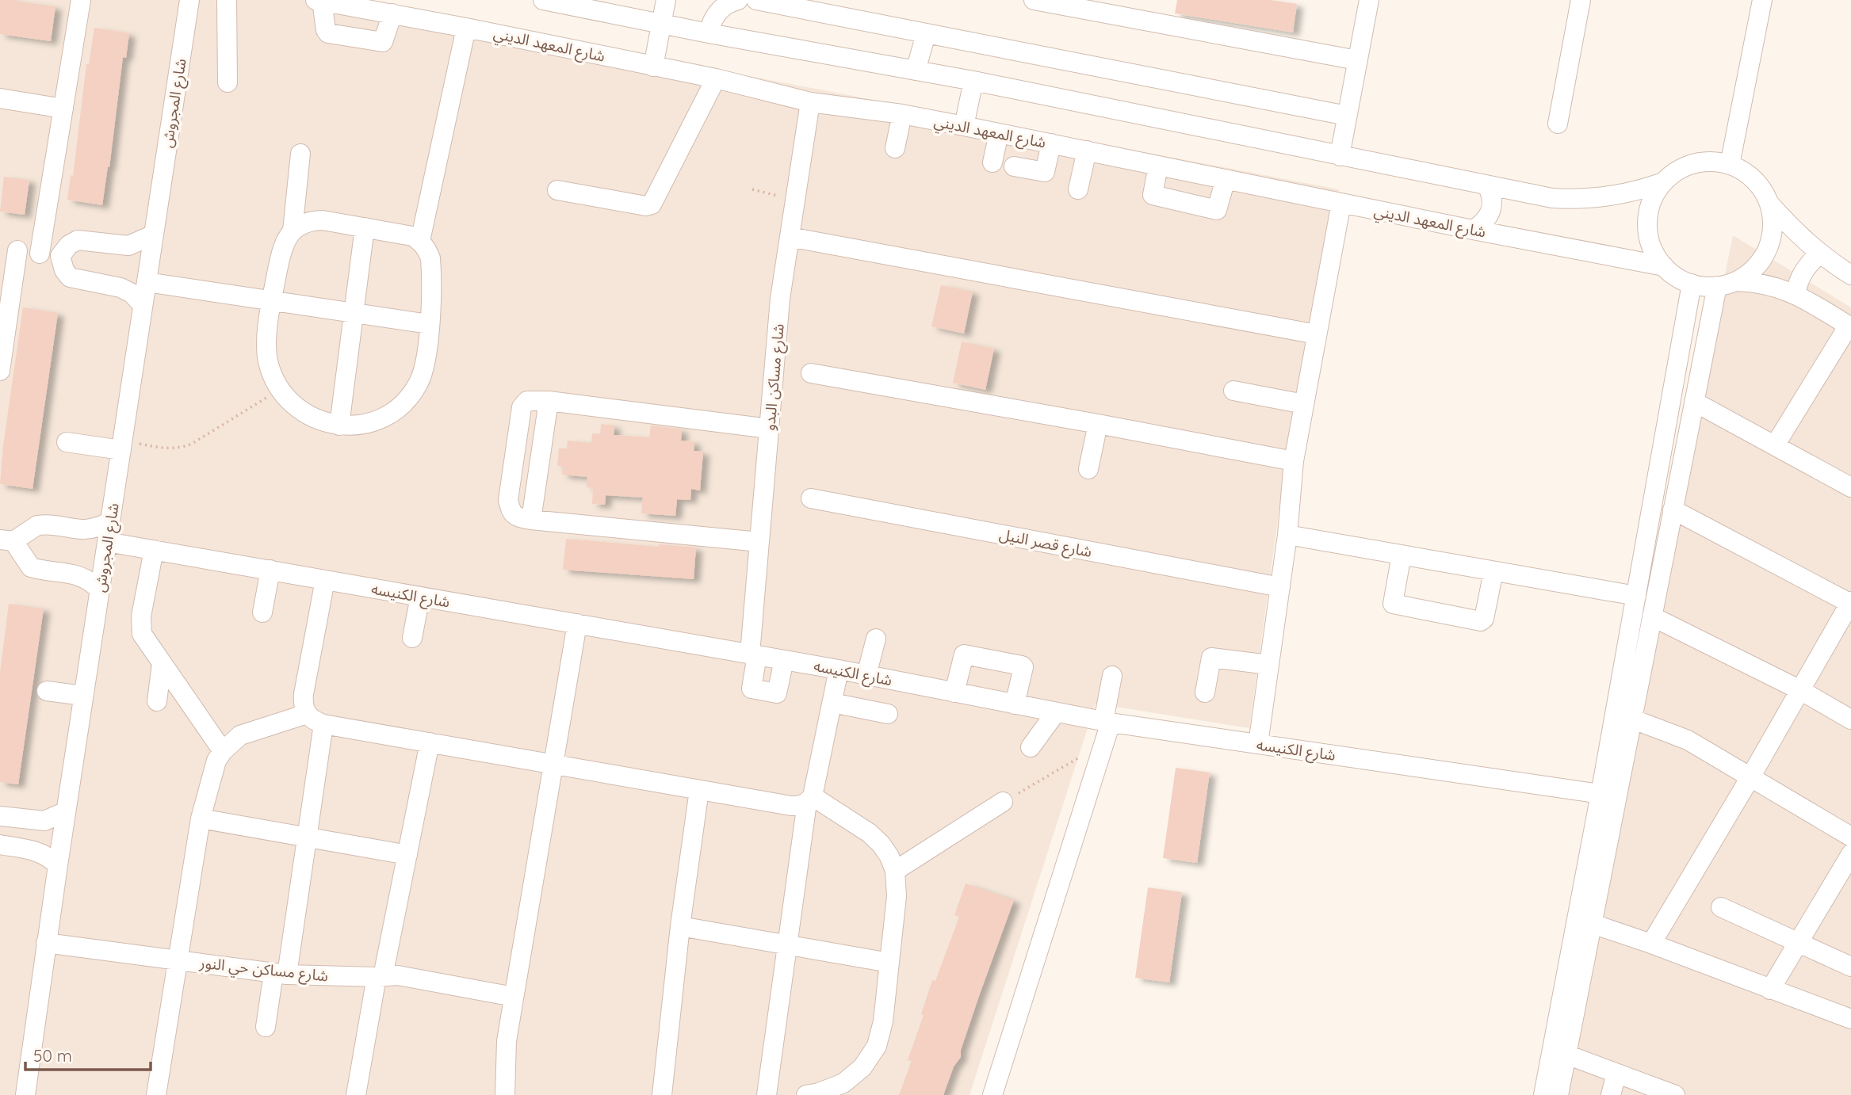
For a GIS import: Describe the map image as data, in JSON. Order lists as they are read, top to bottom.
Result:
{
  "streets": {
    "street": [
      "شارع المعهد الديني",
      "شارع المجروش",
      "شارع مساكن البدو",
      "شارع قصر النيل",
      "شارع الكنيسه",
      "شارع مساكن حي النور"
    ]
  },
  "crossings": [
    ["شارع المعهد الديني", "شارع مساكن البدو"],
    ["شارع المجروش", "شارع الكنيسه"],
    ["شارع المجروش", "شارع مساكن حي النور"],
    ["شارع مساكن البدو", "شارع الكنيسه"]
  ],
  "scale_bar": "50 m"
}
